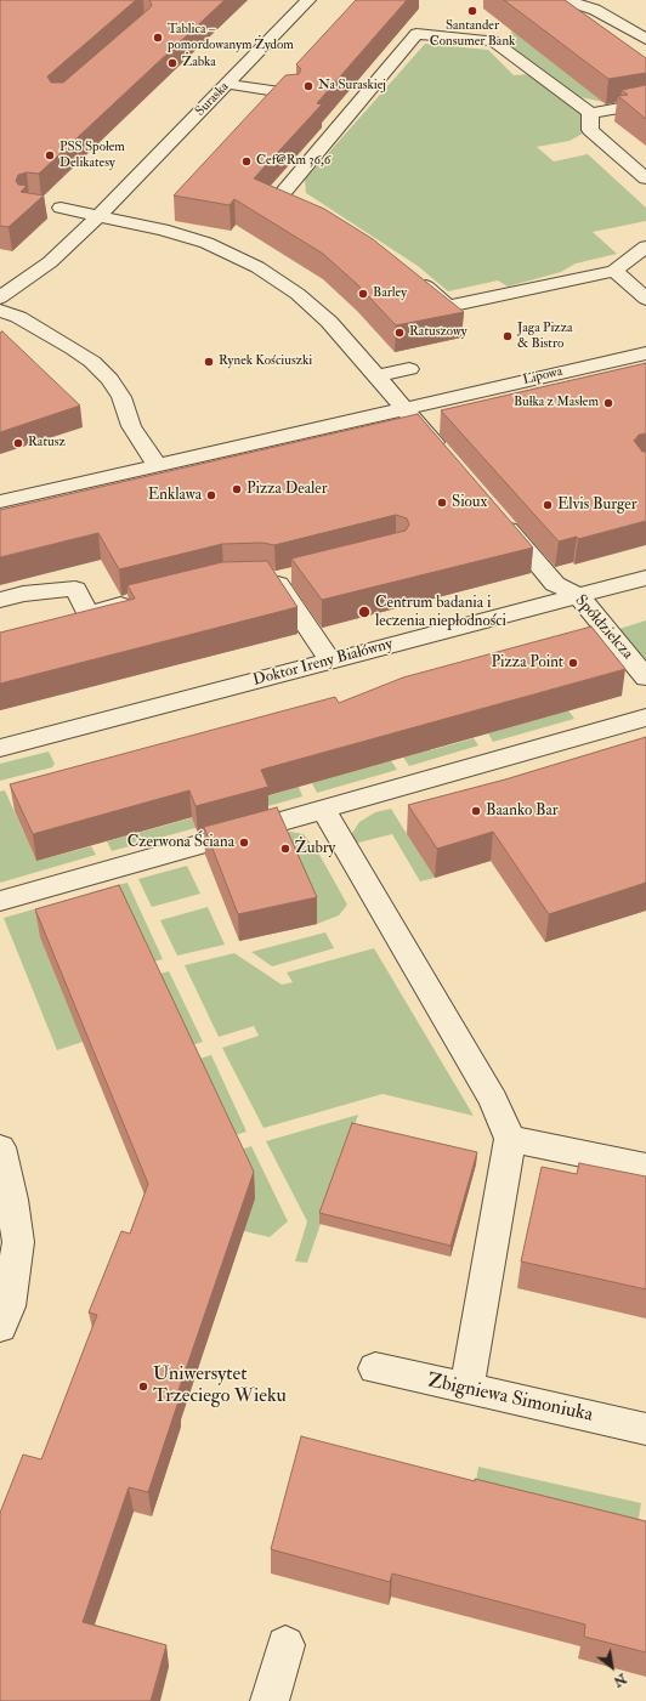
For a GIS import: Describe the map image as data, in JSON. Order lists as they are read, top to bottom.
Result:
{
  "streets": {
    "street": [
      "Suraska",
      "Lipowa",
      "Spółdzielcza",
      "Doktor Ireny Białówny",
      "Zbigniewa Simoniuka"
    ]
  },
  "crossings": [
    ["Spółdzielcza", "Doktor Ireny Białówny"]
  ],
  "places": [
    "Santander Consumer Bank",
    "Tablica – pomordowanym Żydom",
    "Żabka",
    "Na Suraskiej",
    "PSS Społem Delikatesy",
    "Cef@Rm 36,6",
    "Barley",
    "Ratuszowy",
    "Jaga Pizza & Bistro",
    "Rynek Kościuszki",
    "Bułka z Masłem",
    "Ratusz",
    "Pizza Dealer",
    "Enklawa",
    "Sioux",
    "Elvis Burger",
    "Centrum badania i leczenia niepłodności",
    "Pizza Point",
    "Baanko Bar",
    "Czerwona Ściana",
    "Żubry",
    "Uniwersytet Trzeciego Wieku"
  ],
  "north": "bottom right"
}
